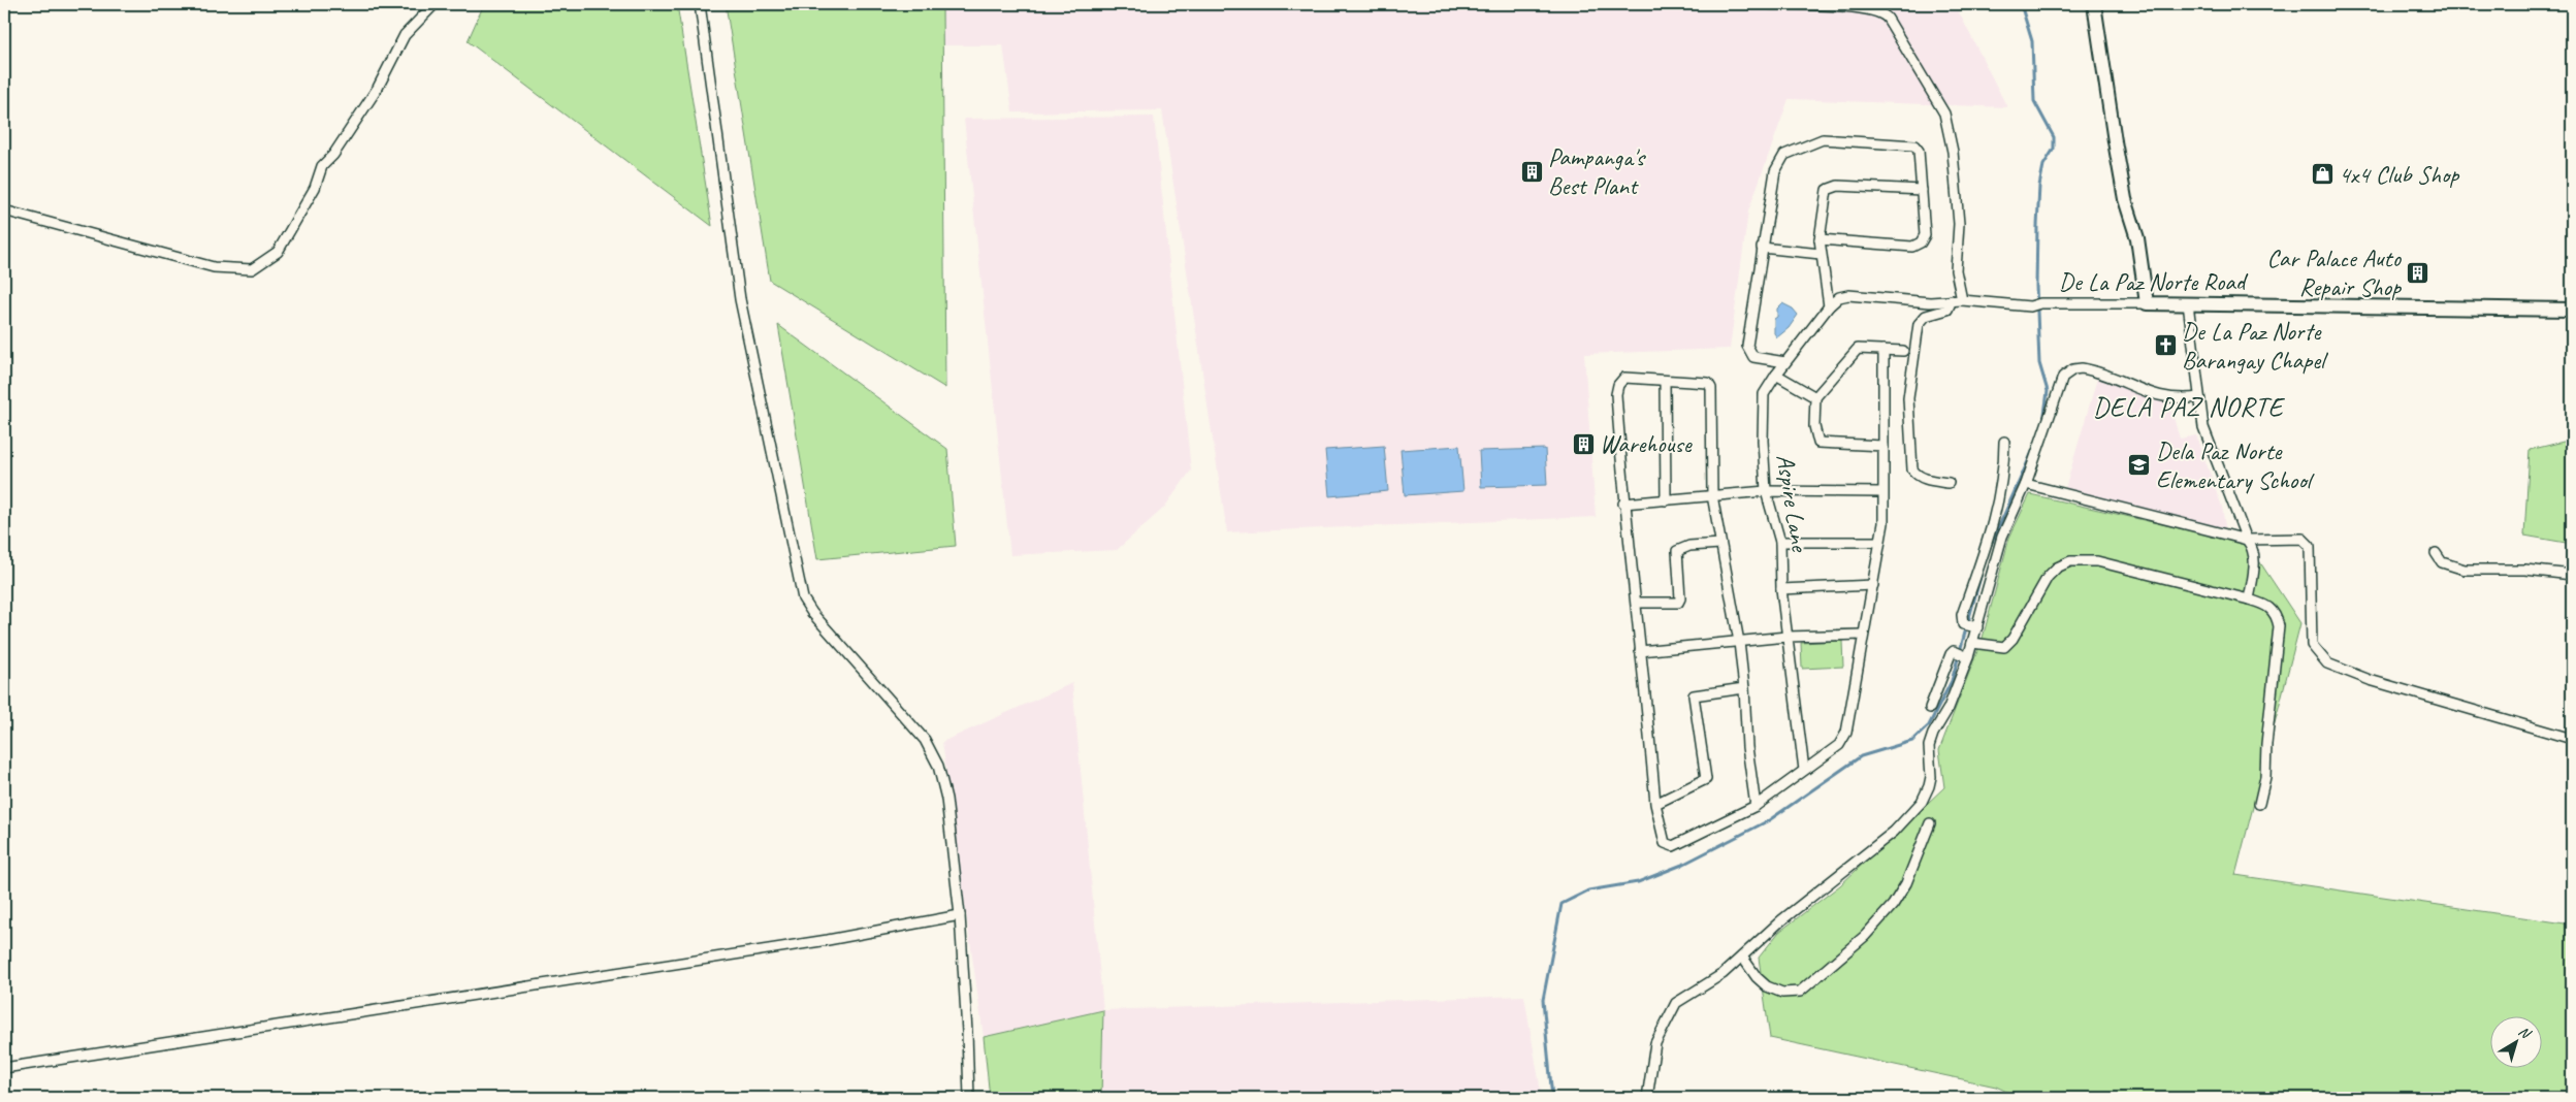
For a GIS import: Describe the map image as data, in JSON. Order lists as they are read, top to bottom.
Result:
{
  "streets": {
    "street": ["De La Paz Norte Road", "Aspire Lane"]
  },
  "crossings": [
    ["De La Paz Norte Road", "Aspire Lane"]
  ],
  "districts": ["DELA PAZ NORTE"],
  "places": {
    "building": ["Pampanga's Best Plant", "Car Palace Auto Repair Shop", "Warehouse"],
    "shop": ["4x4 Club Shop"],
    "church": ["De La Paz Norte Barangay Chapel"],
    "school or university": ["Dela Paz Norte Elementary School"]
  },
  "north": "top right"
}
